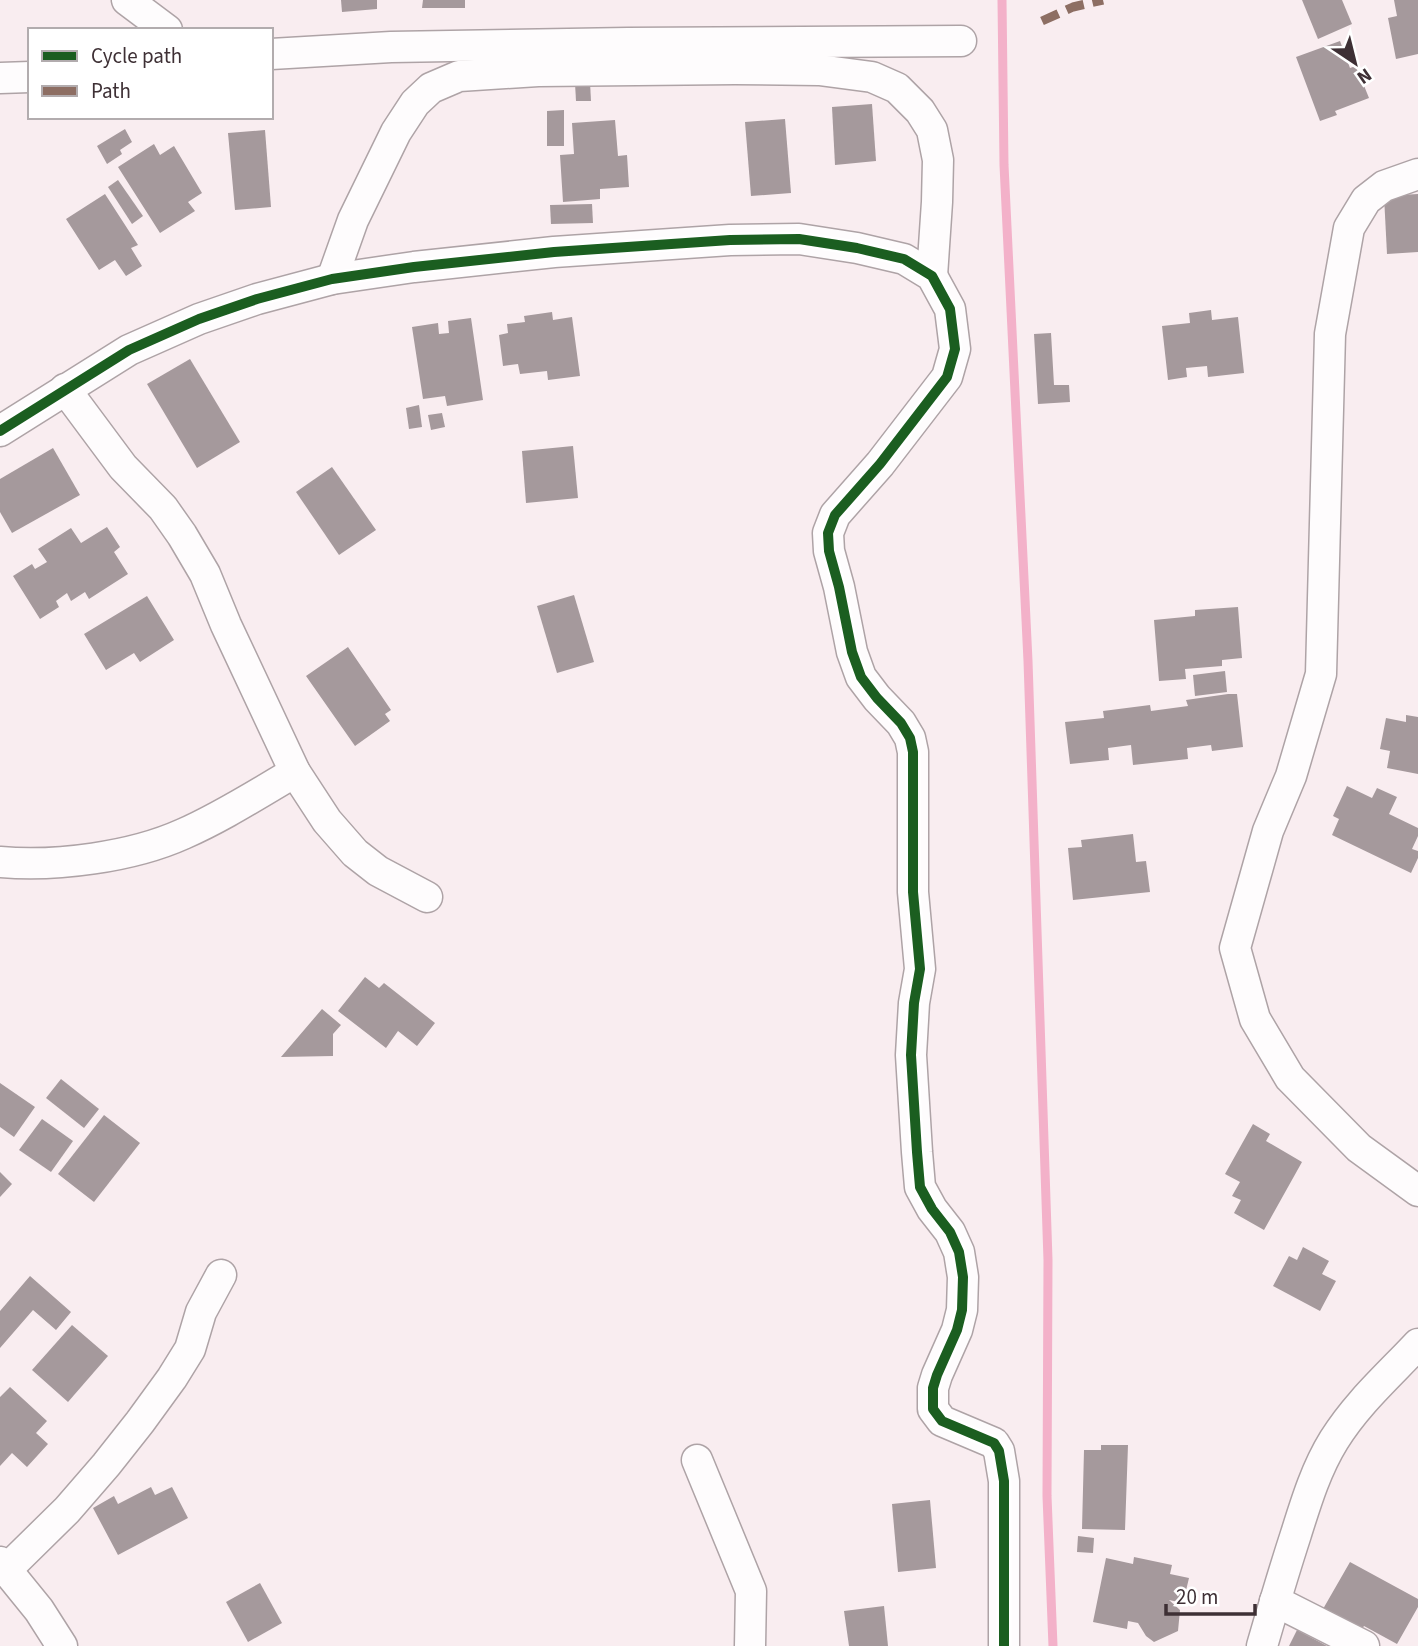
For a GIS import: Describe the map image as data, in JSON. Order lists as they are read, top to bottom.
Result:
{
  "legend": ["Cycle path", "Path"],
  "scale_bar": "20 m",
  "north": "bottom right"
}
